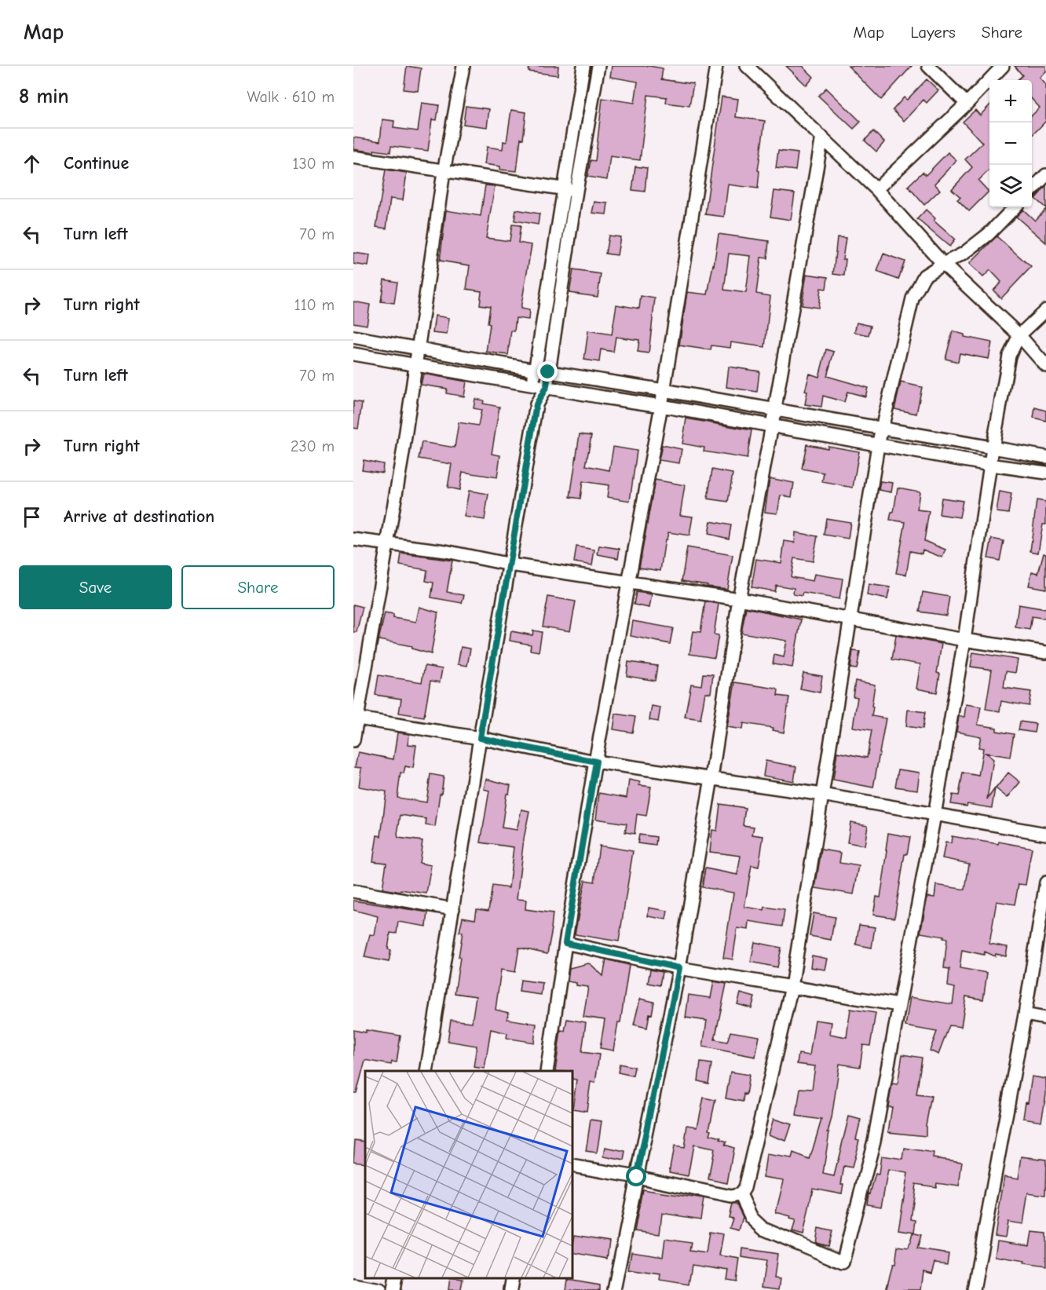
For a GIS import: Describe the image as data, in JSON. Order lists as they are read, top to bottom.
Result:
{
  "page": {
    "header": "Map",
    "nav": ["Map", "Layers", "Share"],
    "heading": ["8 min", "Walk · 610 m"],
    "map_buttons": ["+", "−"],
    "list": [
      ["Continue", "130 m"],
      ["Turn left", "70 m"],
      ["Turn right", "110 m"],
      ["Turn left", "70 m"],
      ["Turn right", "230 m"],
      "Arrive at destination"
    ],
    "buttons": ["Save", "Share"]
  }
}
